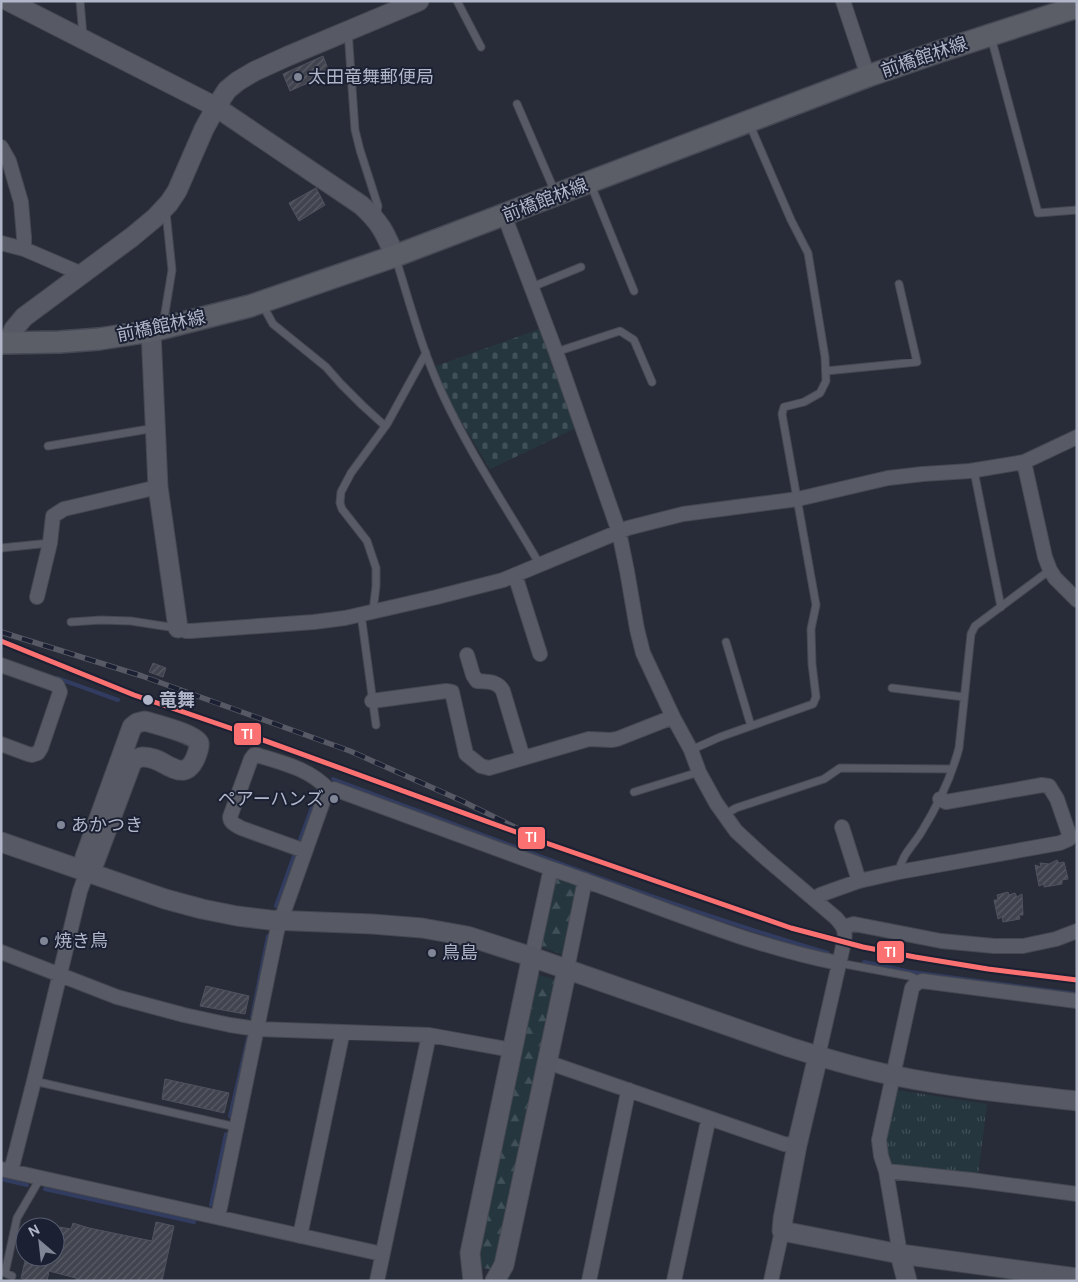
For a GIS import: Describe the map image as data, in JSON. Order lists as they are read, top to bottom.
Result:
{
  "streets": {
    "main road": ["前橋館林線"]
  },
  "places": [
    "太田竜舞郵便局",
    "竜舞",
    "ペアーハンズ",
    "あかつき",
    "焼き鳥",
    "鳥島"
  ],
  "lines": ["transit line TI"],
  "north": "top left"
}
